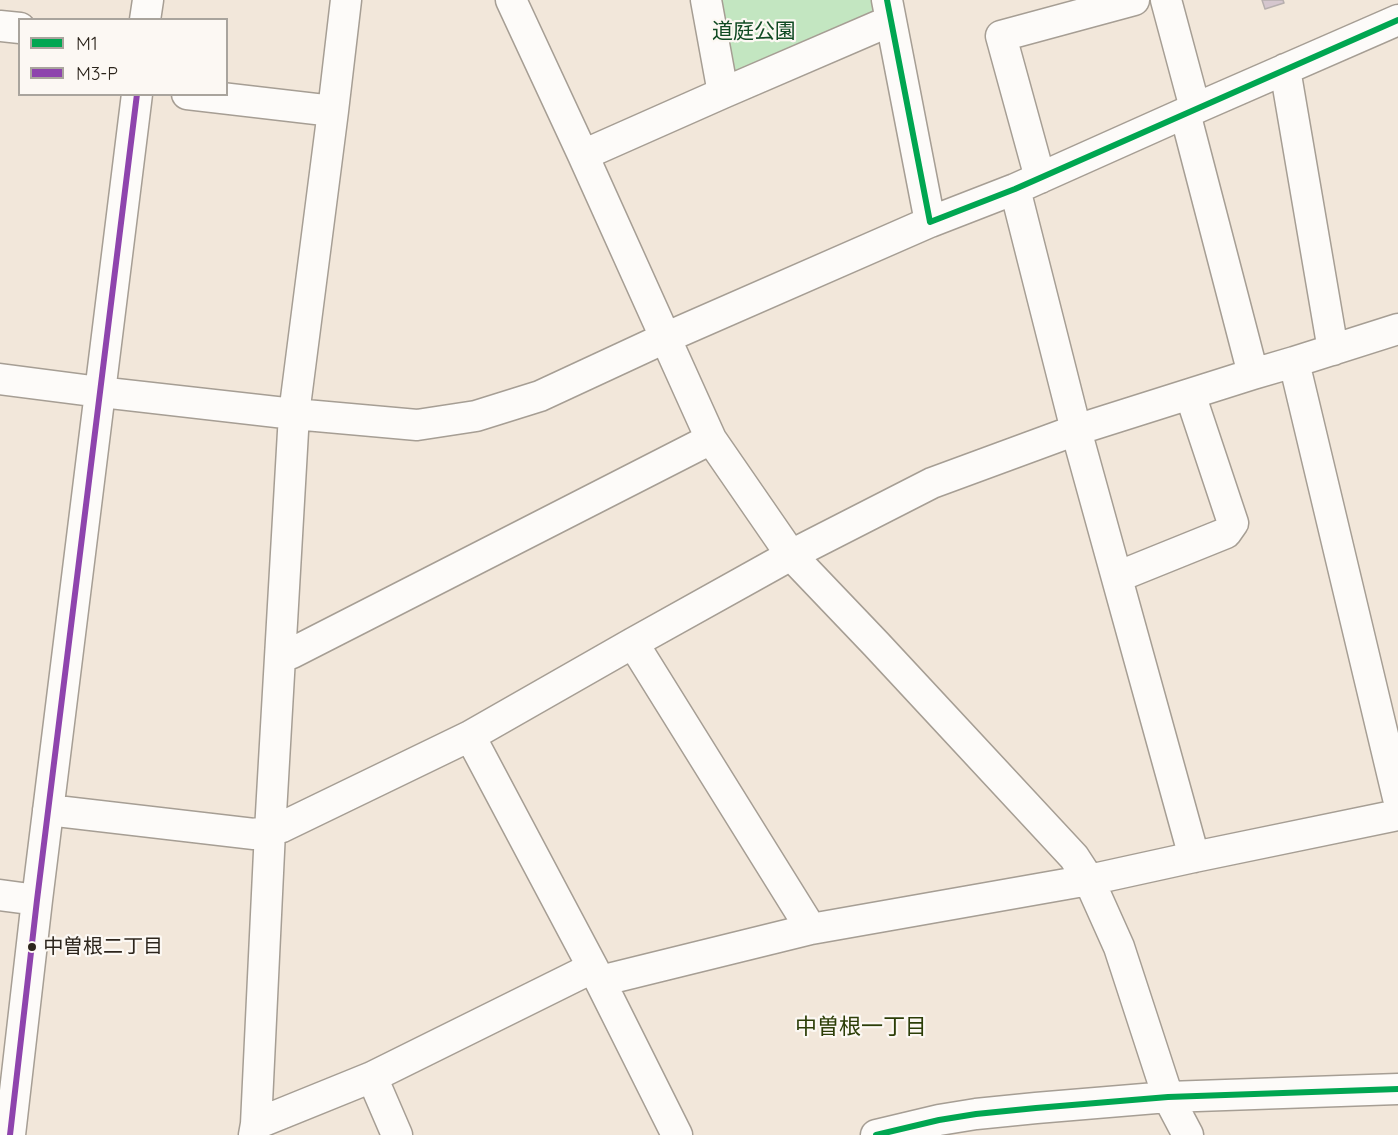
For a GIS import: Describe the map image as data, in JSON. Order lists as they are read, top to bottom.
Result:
{
  "districts": ["中曽根一丁目"],
  "parks": ["道庭公園"],
  "places": ["中曽根二丁目"],
  "lines": ["transit line M1", "transit line M3-P"],
  "legend": ["M1", "M3-P"]
}
